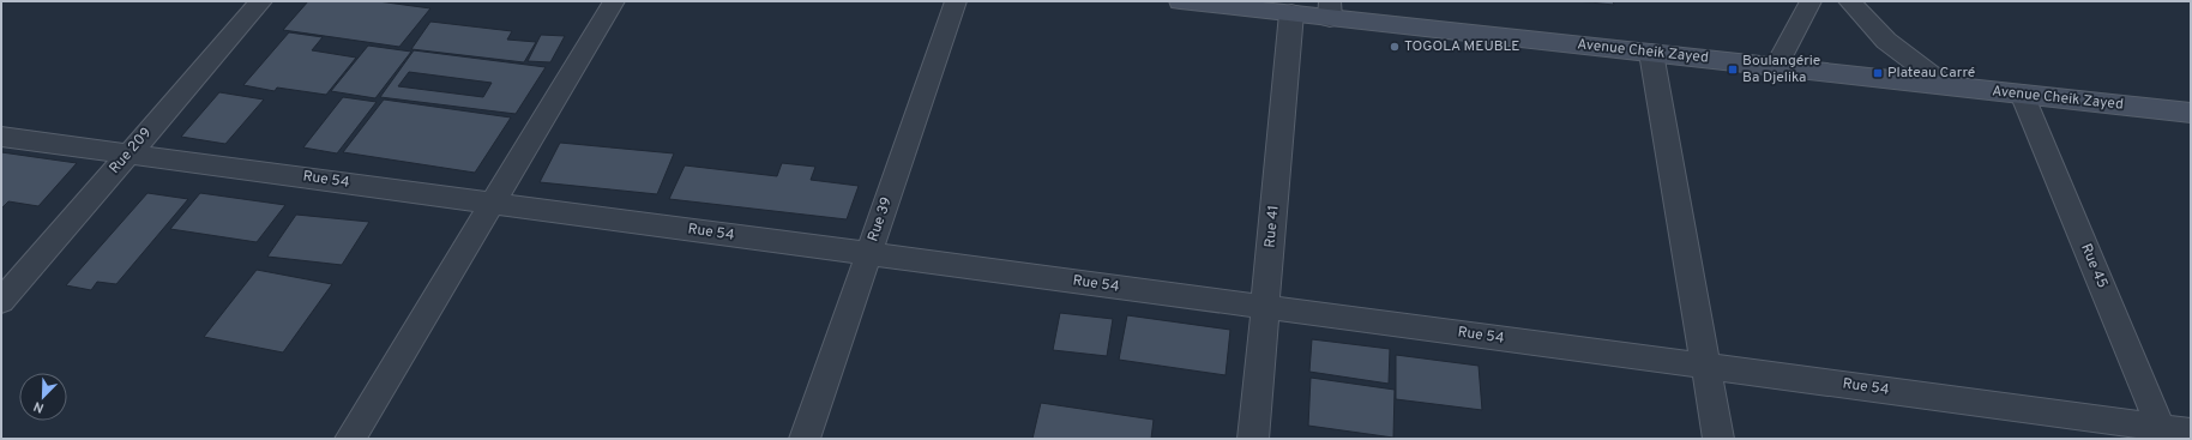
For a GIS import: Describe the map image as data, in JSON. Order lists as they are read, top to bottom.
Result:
{
  "streets": {
    "main road": ["Avenue Cheik Zayed"],
    "street": [
      "Rue 209",
      "Rue 54",
      "Rue 39",
      "Rue 41",
      "Rue 45"
    ]
  },
  "crossings": [
    ["Avenue Cheik Zayed", "Rue 41"],
    ["Avenue Cheik Zayed", "Rue 45"],
    ["Rue 209", "Rue 54"],
    ["Rue 54", "Rue 39"],
    ["Rue 54", "Rue 41"],
    ["Rue 54", "Rue 45"]
  ],
  "places": {
    "other": ["TOGOLA MEUBLE"],
    "transit": ["Boulangérie Ba Djelika", "Plateau Carré"]
  },
  "north": "bottom left"
}
